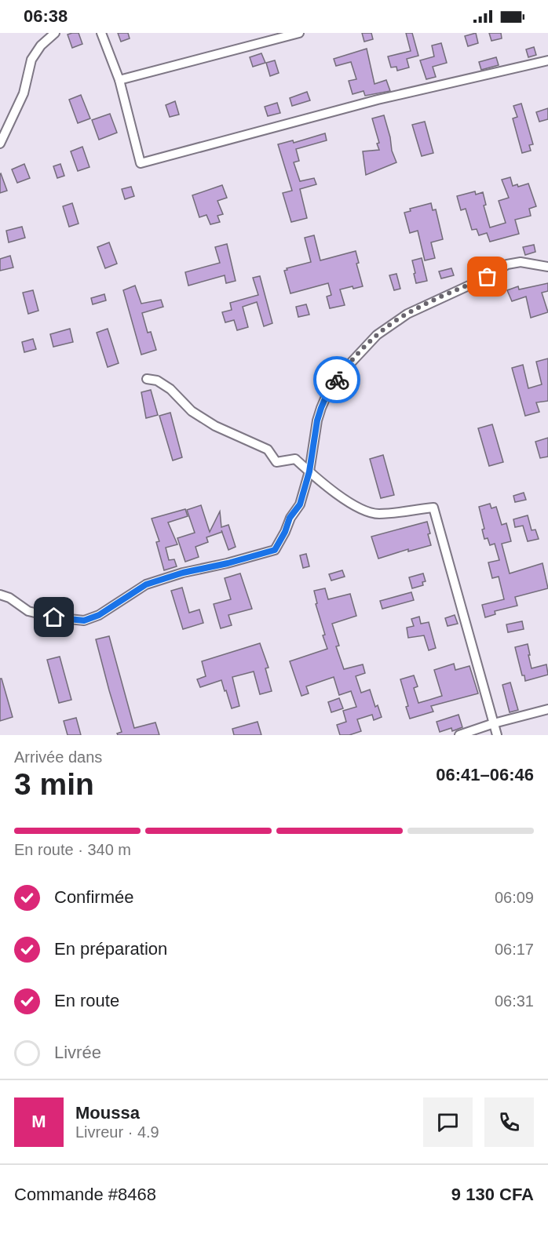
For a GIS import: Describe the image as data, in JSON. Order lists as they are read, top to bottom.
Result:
{
  "page": {
    "status": "06:38",
    "heading": ["3 min", "Arrivée dans", "06:41–06:46"],
    "panel": [
      "Moussa",
      "Livreur · 4.9",
      "Commande #8468",
      "9 130 CFA"
    ],
    "bar": "En route · 340 m",
    "list": [
      ["Confirmée", "06:09"],
      ["En préparation", "06:17"],
      ["En route", "06:31"],
      "Livrée"
    ],
    "round": "M"
  }
}
